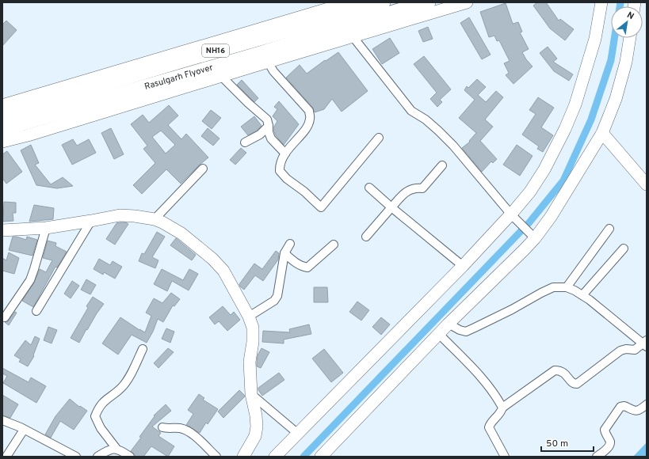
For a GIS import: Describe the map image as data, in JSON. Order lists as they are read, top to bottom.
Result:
{
  "streets": {
    "highway": ["NH16", "Rasulgarh Flyover"]
  },
  "scale_bar": "50 m",
  "north": "top right"
}
